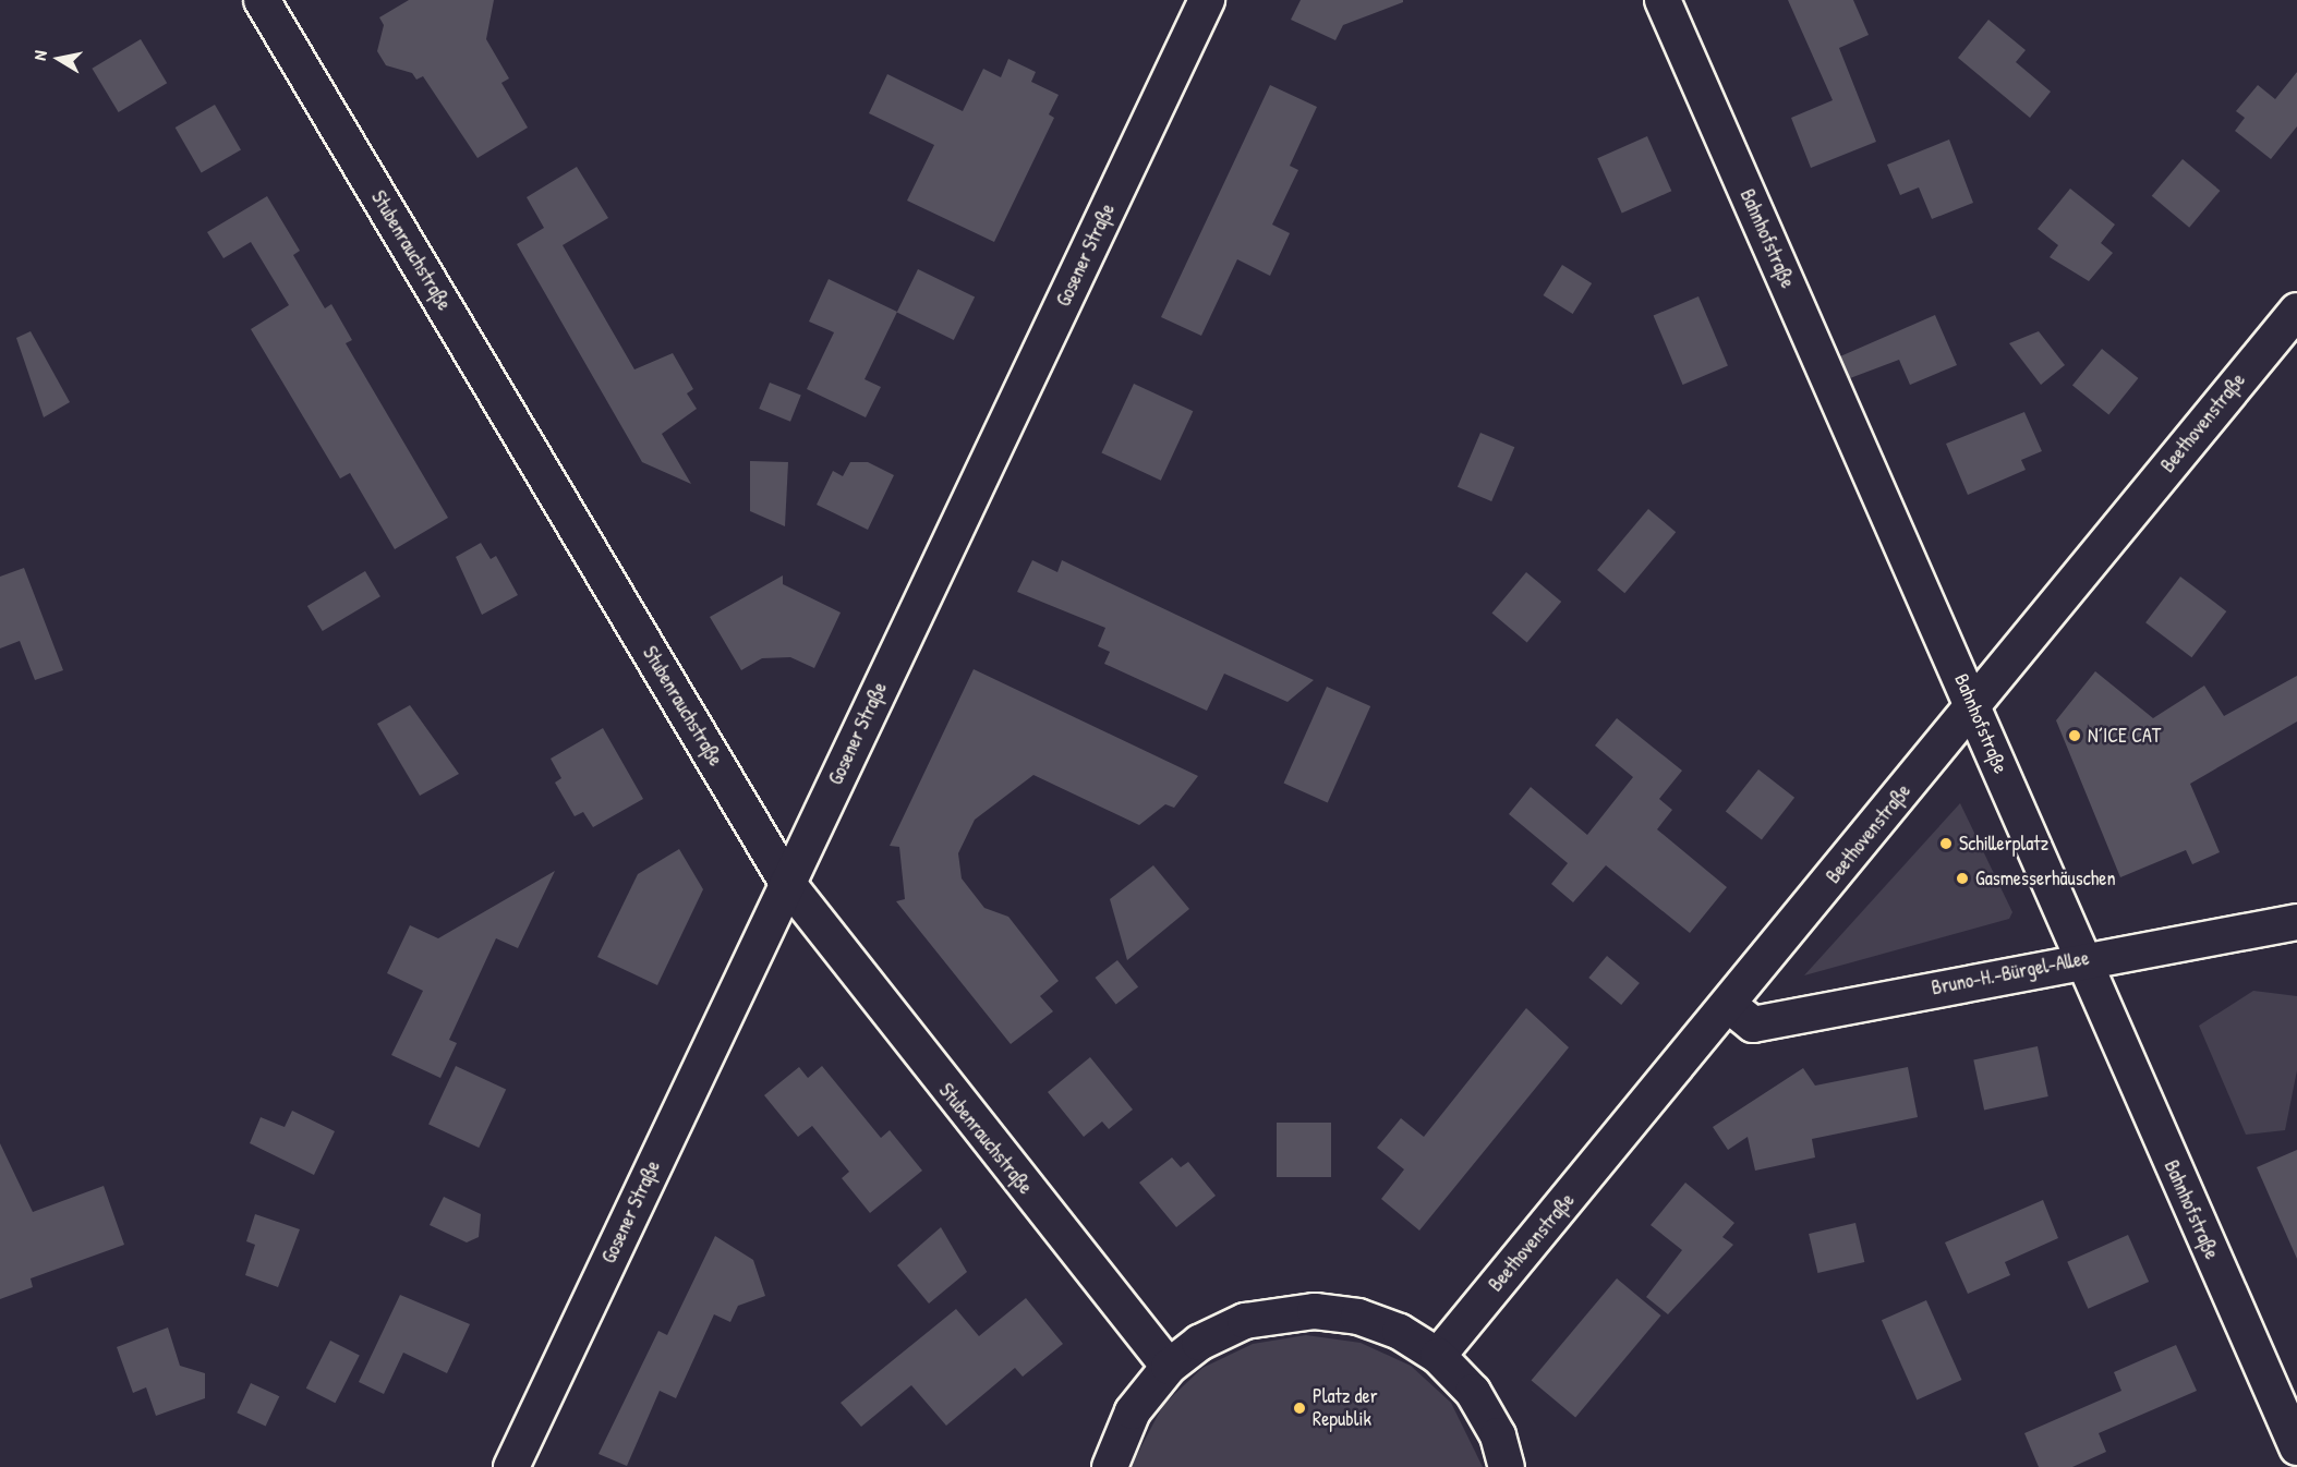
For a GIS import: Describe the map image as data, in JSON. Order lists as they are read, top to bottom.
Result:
{
  "streets": {
    "street": [
      "Bahnhofstraße",
      "Stubenrauchstraße",
      "Gosener Straße",
      "Beethovenstraße",
      "Bruno-H.-Bürgel-Allee"
    ]
  },
  "crossings": [
    ["Bahnhofstraße", "Beethovenstraße"],
    ["Bahnhofstraße", "Bruno-H.-Bürgel-Allee"],
    ["Stubenrauchstraße", "Gosener Straße"],
    ["Beethovenstraße", "Bruno-H.-Bürgel-Allee"]
  ],
  "places": [
    "N´ICE CAT",
    "Schillerplatz",
    "Gasmesserhäuschen",
    "Platz der Republik"
  ],
  "north": "left"
}
